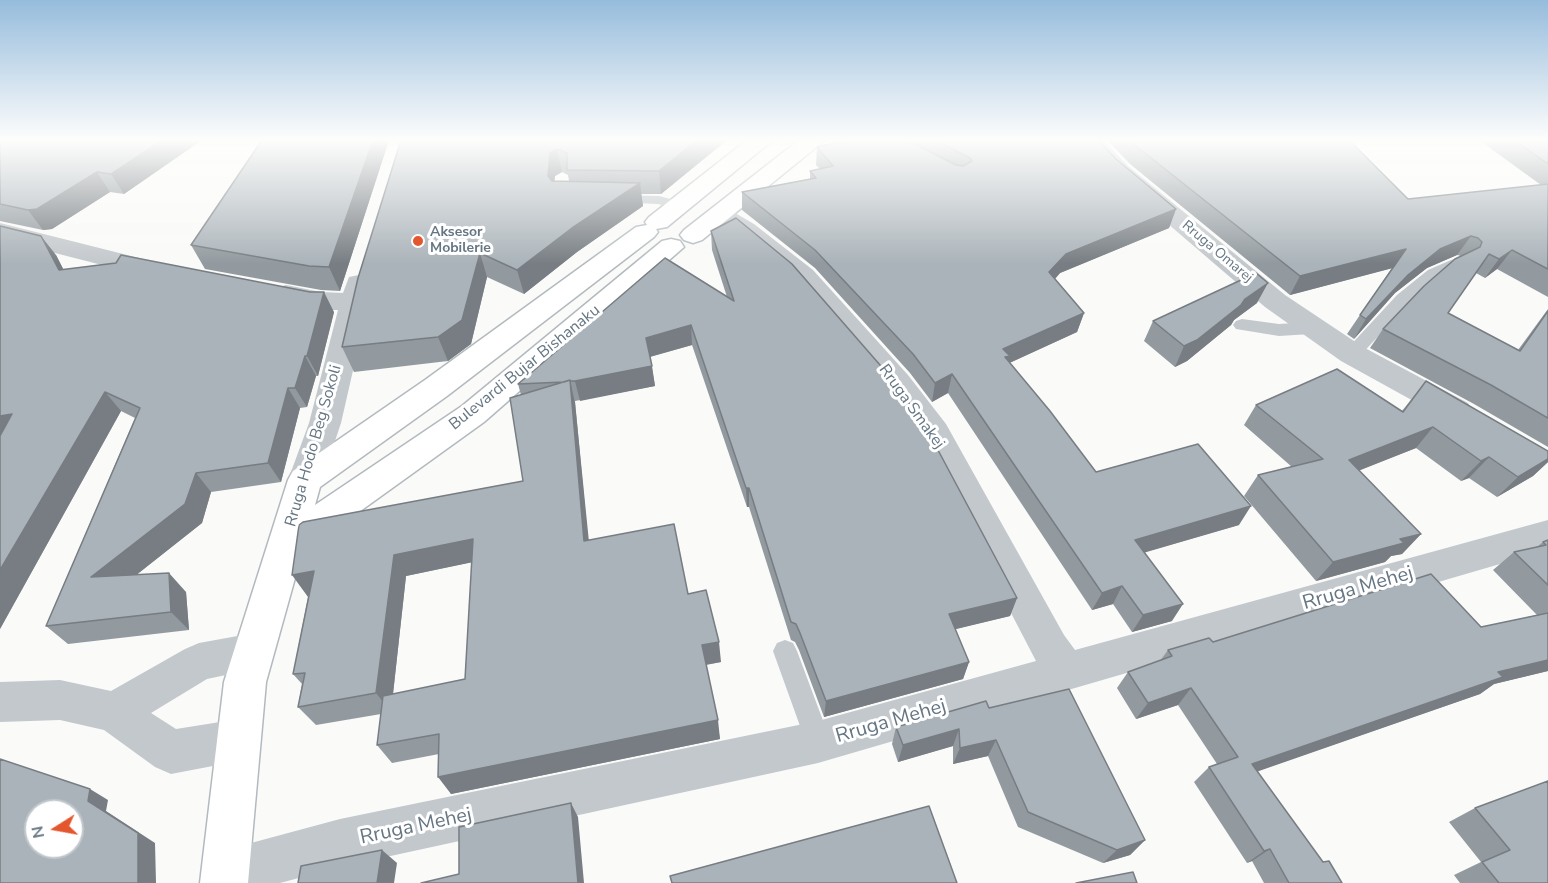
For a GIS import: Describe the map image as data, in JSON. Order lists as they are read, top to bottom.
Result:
{
  "streets": {
    "main road": ["Bulevardi Bujar Bishanaku", "Rruga Hodo Beg Sokoli"],
    "street": ["Rruga Omarej", "Rruga Smakej", "Rruga Mehej"]
  },
  "crossings": [
    ["Bulevardi Bujar Bishanaku", "Rruga Smakej"],
    ["Bulevardi Bujar Bishanaku", "Rruga Hodo Beg Sokoli"],
    ["Rruga Smakej", "Rruga Mehej"],
    ["Rruga Hodo Beg Sokoli", "Rruga Mehej"]
  ],
  "places": ["Aksesor Mobilerie"],
  "north": "left"
}
